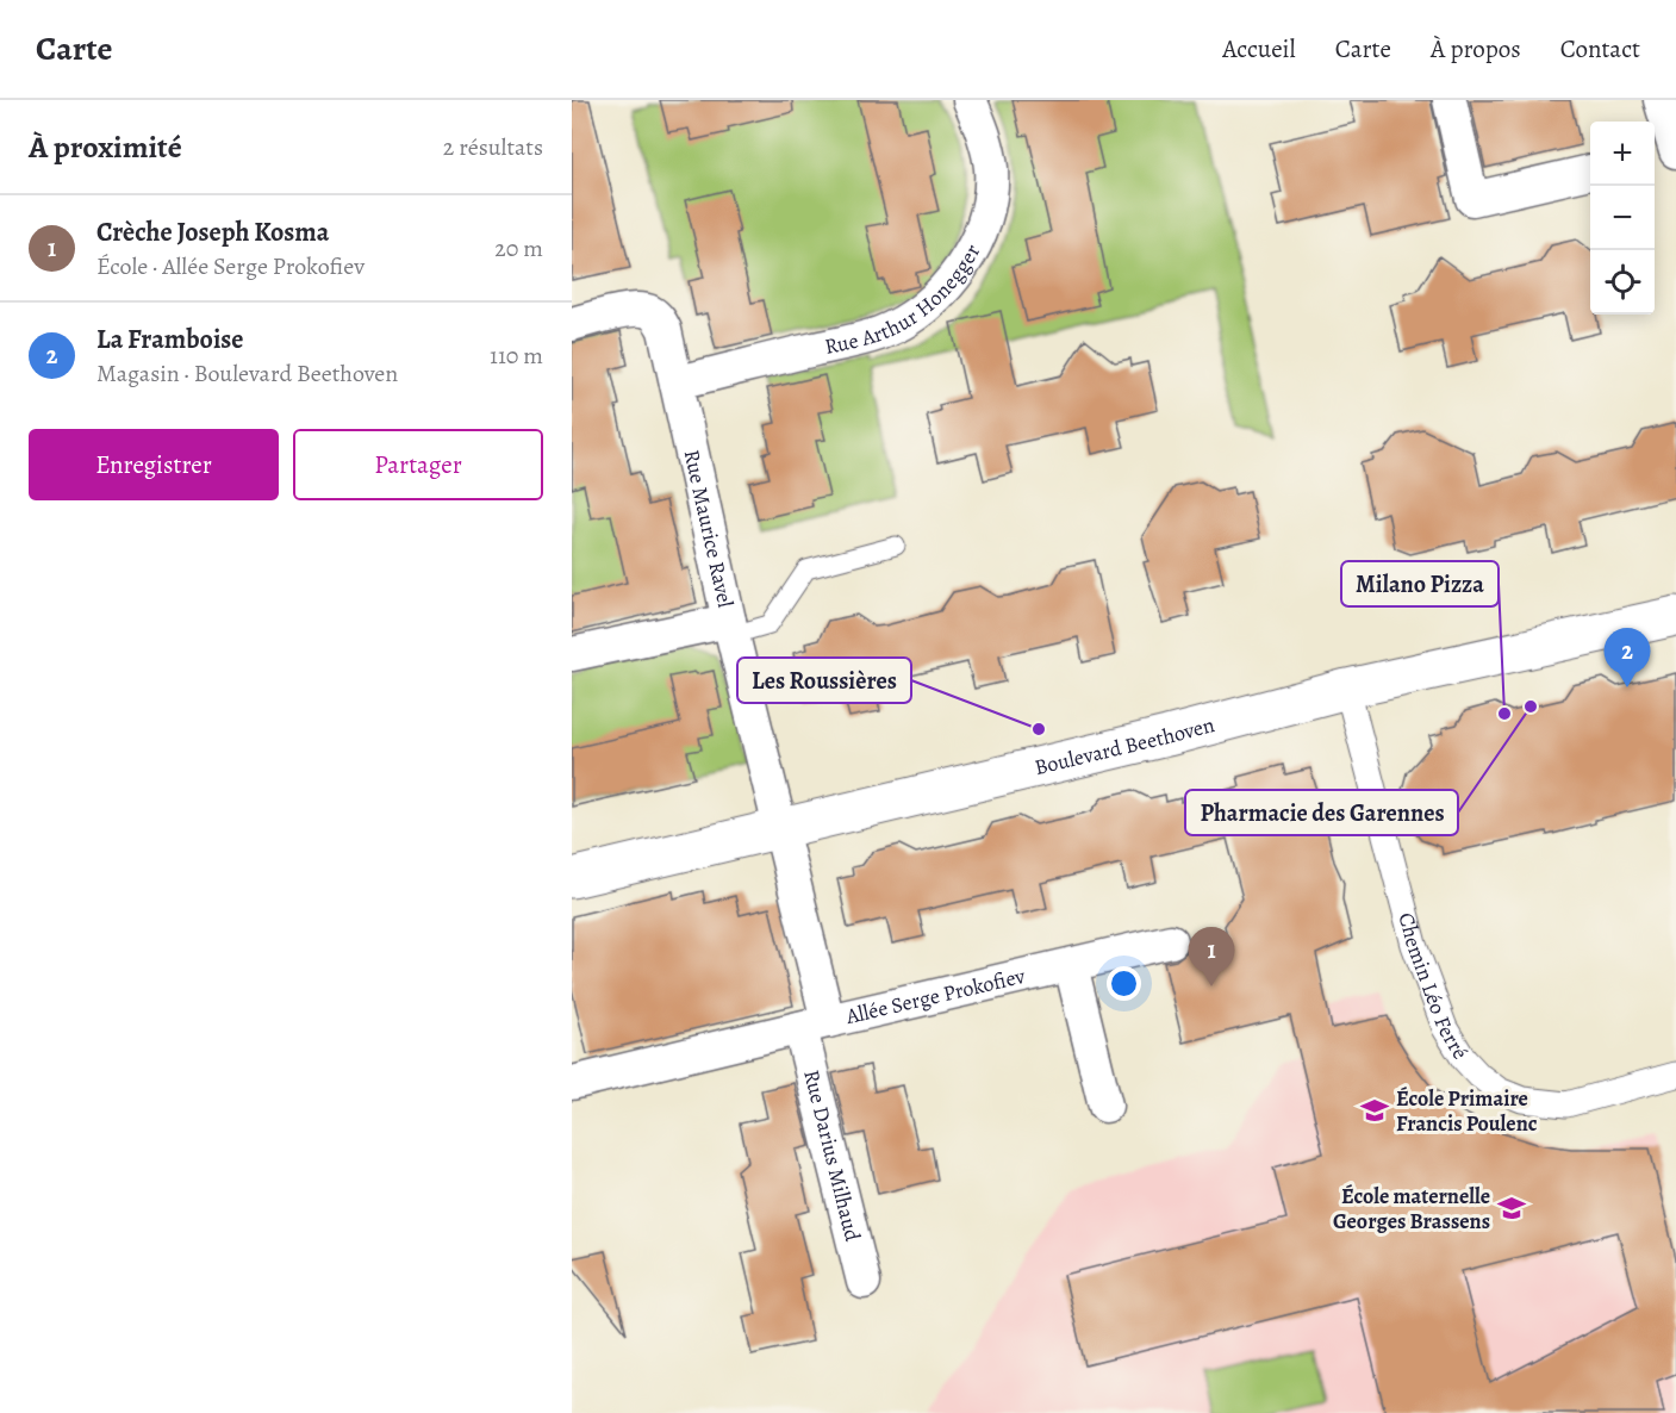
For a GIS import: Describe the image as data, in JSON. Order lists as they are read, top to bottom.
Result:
{
  "streets": {
    "street": [
      "Rue Arthur Honegger",
      "Rue Maurice Ravel",
      "Boulevard Beethoven",
      "Chemin Léo Ferré",
      "Allée Serge Prokofiev",
      "Rue Darius Milhaud"
    ]
  },
  "crossings": [
    ["Rue Arthur Honegger", "Rue Maurice Ravel"],
    ["Rue Maurice Ravel", "Boulevard Beethoven"],
    ["Rue Maurice Ravel", "Allée Serge Prokofiev"],
    ["Boulevard Beethoven", "Chemin Léo Ferré"],
    ["Boulevard Beethoven", "Allée Serge Prokofiev"],
    ["Allée Serge Prokofiev", "Rue Darius Milhaud"]
  ],
  "places": {
    "other": ["Pharmacie des Garennes", "Milano Pizza", "Les Roussières"],
    "school or university": ["École Primaire Francis Poulenc", "École maternelle Georges Brassens"]
  },
  "page": {
    "header": "Carte",
    "nav": [
      "Accueil",
      "Carte",
      "À propos",
      "Contact"
    ],
    "heading": ["À proximité", "2 résultats"],
    "map_buttons": ["+", "−"],
    "list": [
      {
        "mark": "1",
        "name": "Crèche Joseph Kosma",
        "note": "École · Allée Serge Prokofiev",
        "value": "20 m"
      },
      {
        "mark": "2",
        "name": "La Framboise",
        "note": "Magasin · Boulevard Beethoven",
        "value": "110 m"
      }
    ],
    "buttons": ["Enregistrer", "Partager"],
    "pins": ["2", "1"]
  }
}
